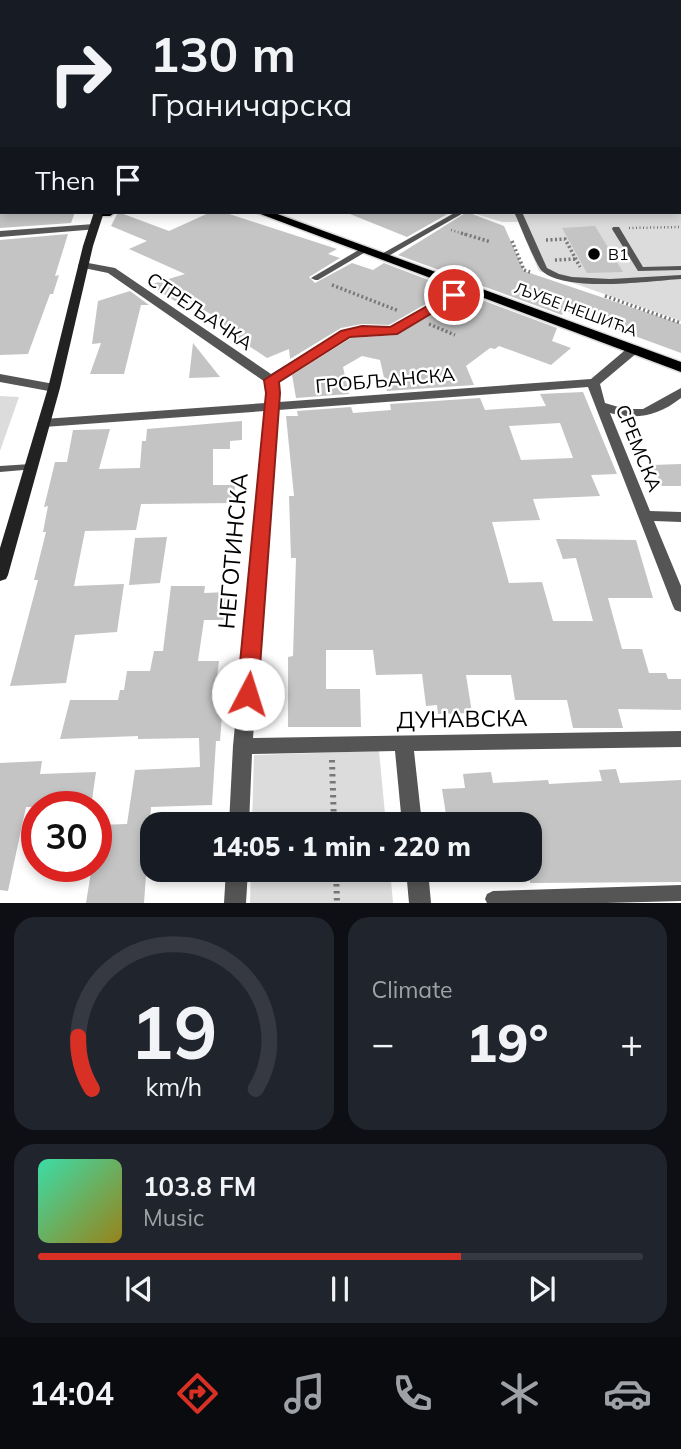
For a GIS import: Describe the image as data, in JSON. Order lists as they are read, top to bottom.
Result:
{
  "streets": {
    "main road": ["ЉУБЕ НЕШИЋА"],
    "street": [
      "СТРЕЉАЧКА",
      "ГРОБЉАНСКА",
      "СРЕМСКА",
      "НЕГОТИНСКА",
      "ДУНАВСКА"
    ]
  },
  "crossings": [
    ["ГРОБЉАНСКА", "СРЕМСКА"],
    ["ГРОБЉАНСКА", "НЕГОТИНСКА"],
    ["НЕГОТИНСКА", "ДУНАВСКА"]
  ],
  "places": ["B1"],
  "page": {
    "turn": ["130 m", "Граничарска"],
    "then": "Then",
    "limit": "30",
    "trip": "14:05 · 1 min · 220 m",
    "tile": "Climate",
    "heat": ["−", "19°", "+"],
    "song": ["103.8 FM", "Music"],
    "tabs": "14:04",
    "gauge": ["19", "km/h"]
  }
}
